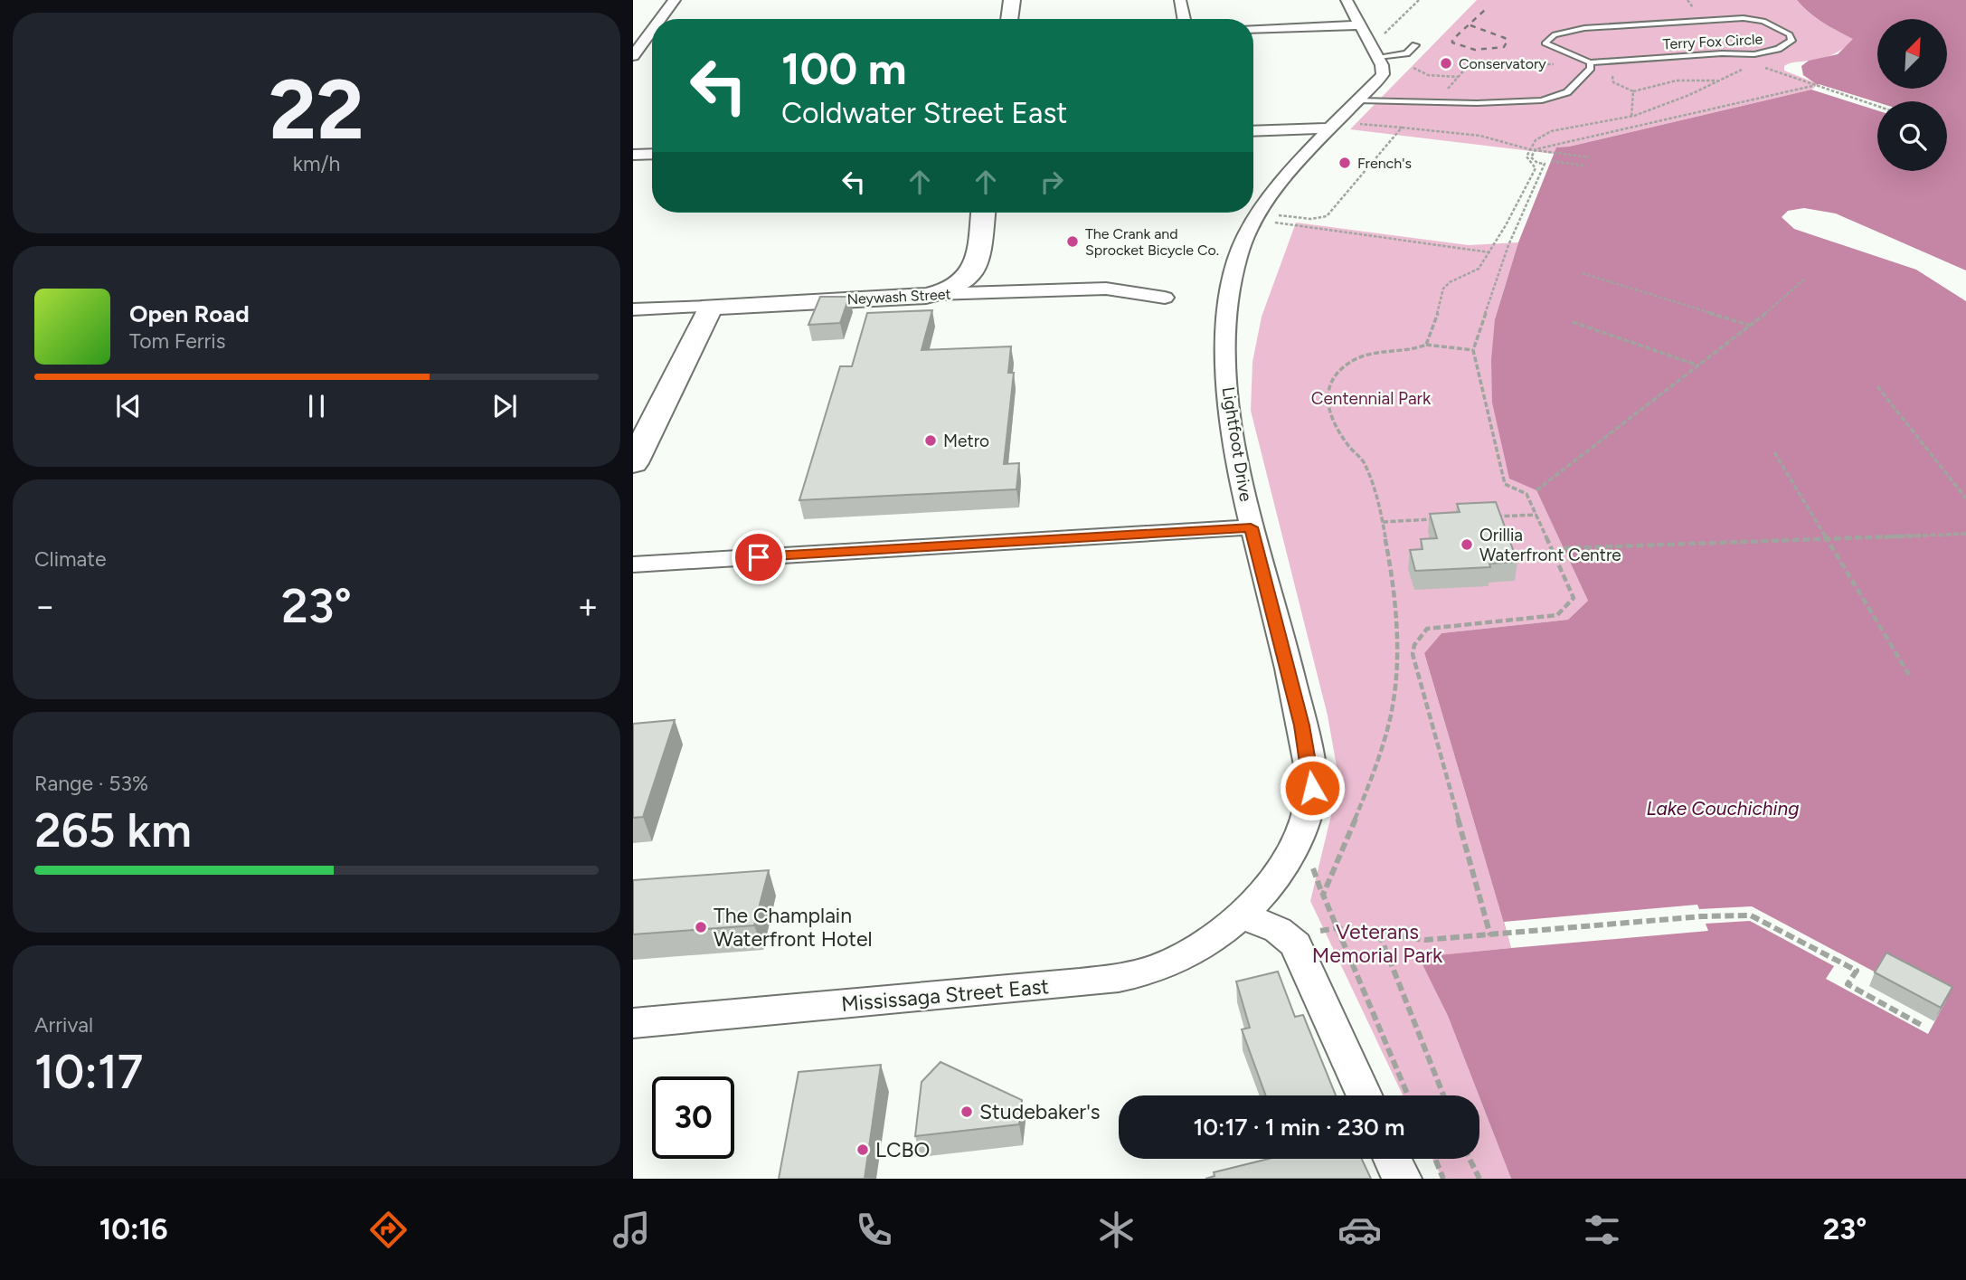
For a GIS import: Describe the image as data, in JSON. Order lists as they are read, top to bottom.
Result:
{
  "streets": {
    "main road": ["Neywash Street"],
    "street": ["Lightfoot Drive", "Mississaga Street East"],
    "lane": ["Terry Fox Circle"]
  },
  "crossings": [
    ["Lightfoot Drive", "Mississaga Street East"]
  ],
  "water": ["Lake Couchiching"],
  "parks": ["Centennial Park", "Veterans Memorial Park"],
  "places": [
    "Conservatory",
    "French's",
    "The Crank and Sprocket Bicycle Co.",
    "Metro",
    "Orillia Waterfront Centre",
    "The Champlain Waterfront Hotel",
    "Studebaker's",
    "LCBO"
  ],
  "north": "top right",
  "page": {
    "tile": [
      ["22", "km/h"],
      "Climate",
      ["Range · 53%", "265 km"],
      ["Arrival", "10:17"]
    ],
    "turn": ["100 m", "Coldwater Street East"],
    "song": ["Open Road", "Tom Ferris"],
    "heat": ["−", "23°", "+"],
    "limit": "30",
    "trip": "10:17 · 1 min · 230 m",
    "tabs": ["10:16", "23°"]
  }
}
